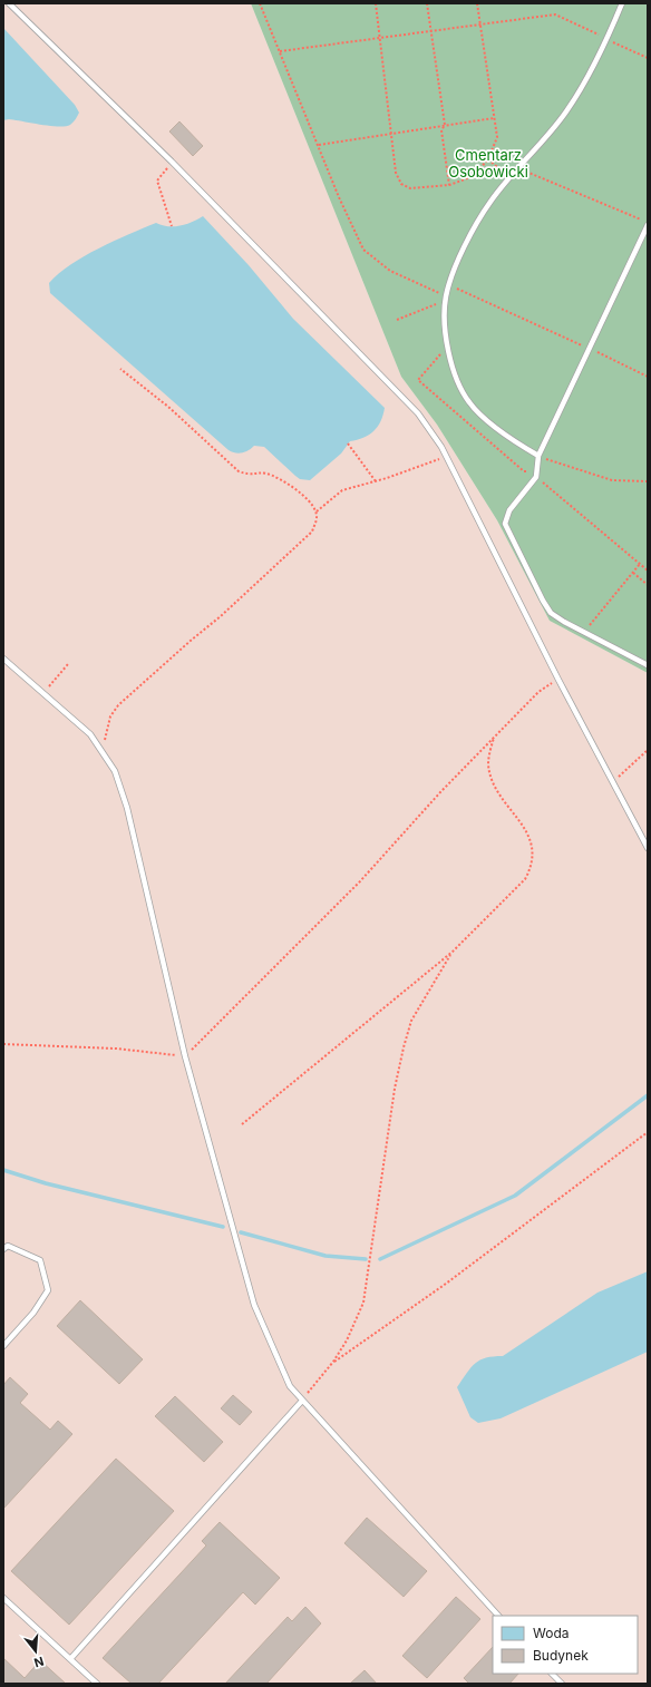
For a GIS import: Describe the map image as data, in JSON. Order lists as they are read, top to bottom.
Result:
{
  "parks": ["Cmentarz Osobowicki"],
  "legend": ["Woda", "Budynek"],
  "north": "bottom"
}
